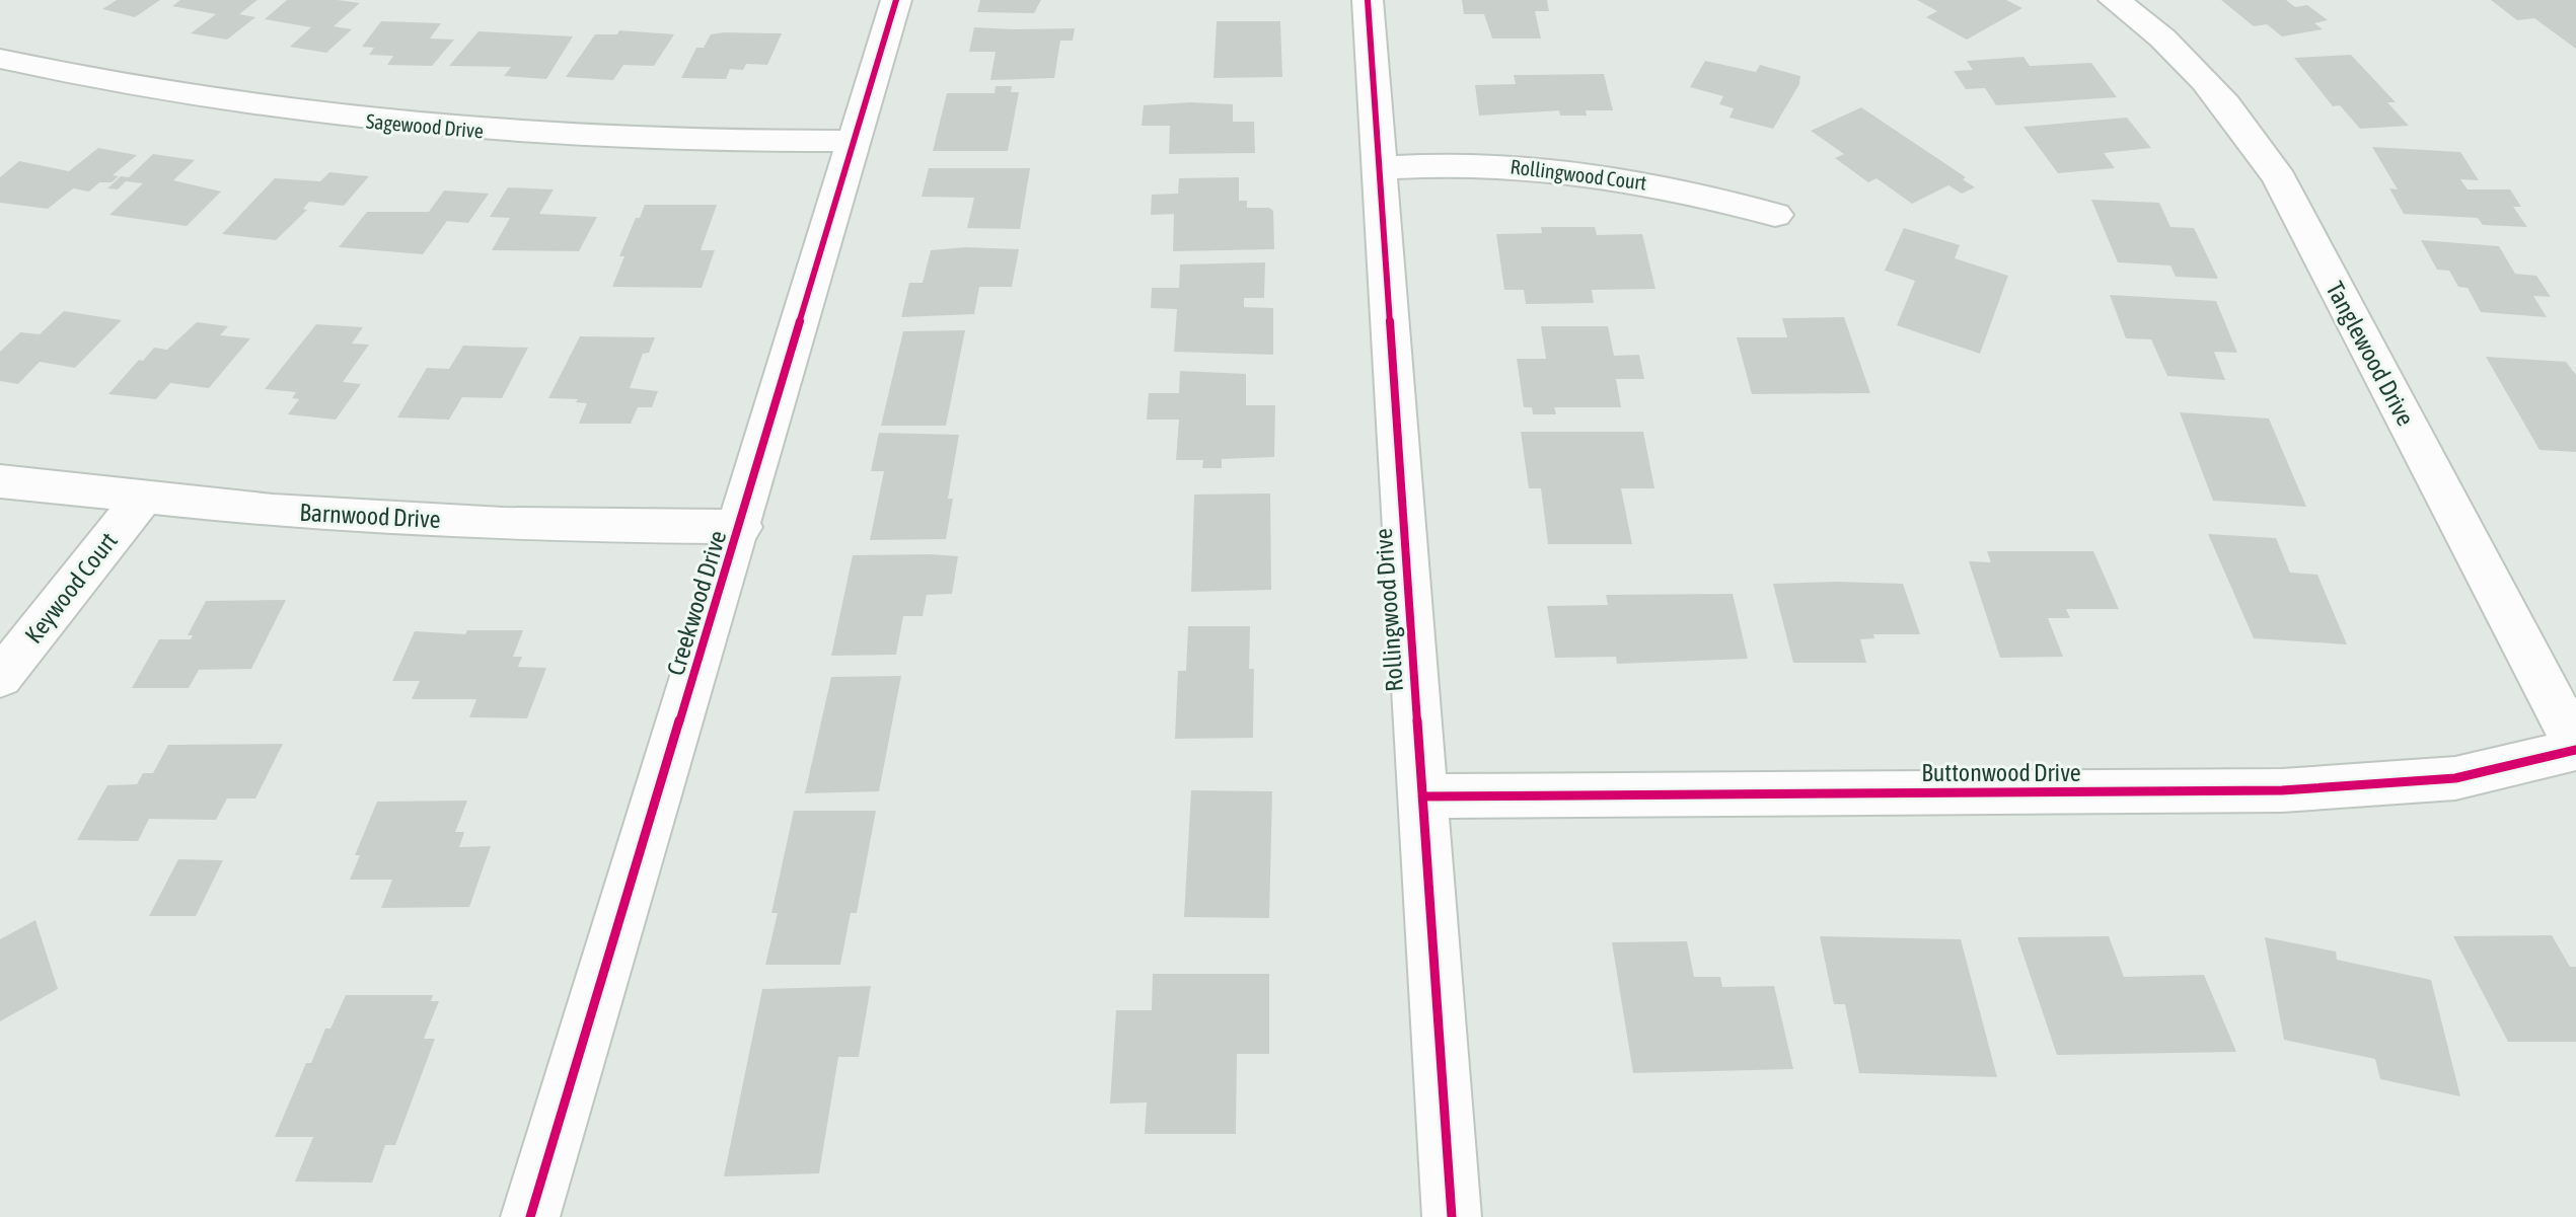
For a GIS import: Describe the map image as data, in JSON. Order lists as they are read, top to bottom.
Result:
{
  "streets": {
    "street": [
      "Sagewood Drive",
      "Rollingwood Court",
      "Tanglewood Drive",
      "Barnwood Drive",
      "Keywood Court",
      "Creekwood Drive",
      "Rollingwood Drive",
      "Buttonwood Drive"
    ]
  },
  "crossings": [
    ["Sagewood Drive", "Creekwood Drive"],
    ["Rollingwood Court", "Rollingwood Drive"],
    ["Tanglewood Drive", "Buttonwood Drive"],
    ["Barnwood Drive", "Keywood Court"],
    ["Barnwood Drive", "Creekwood Drive"],
    ["Rollingwood Drive", "Buttonwood Drive"]
  ]
}
